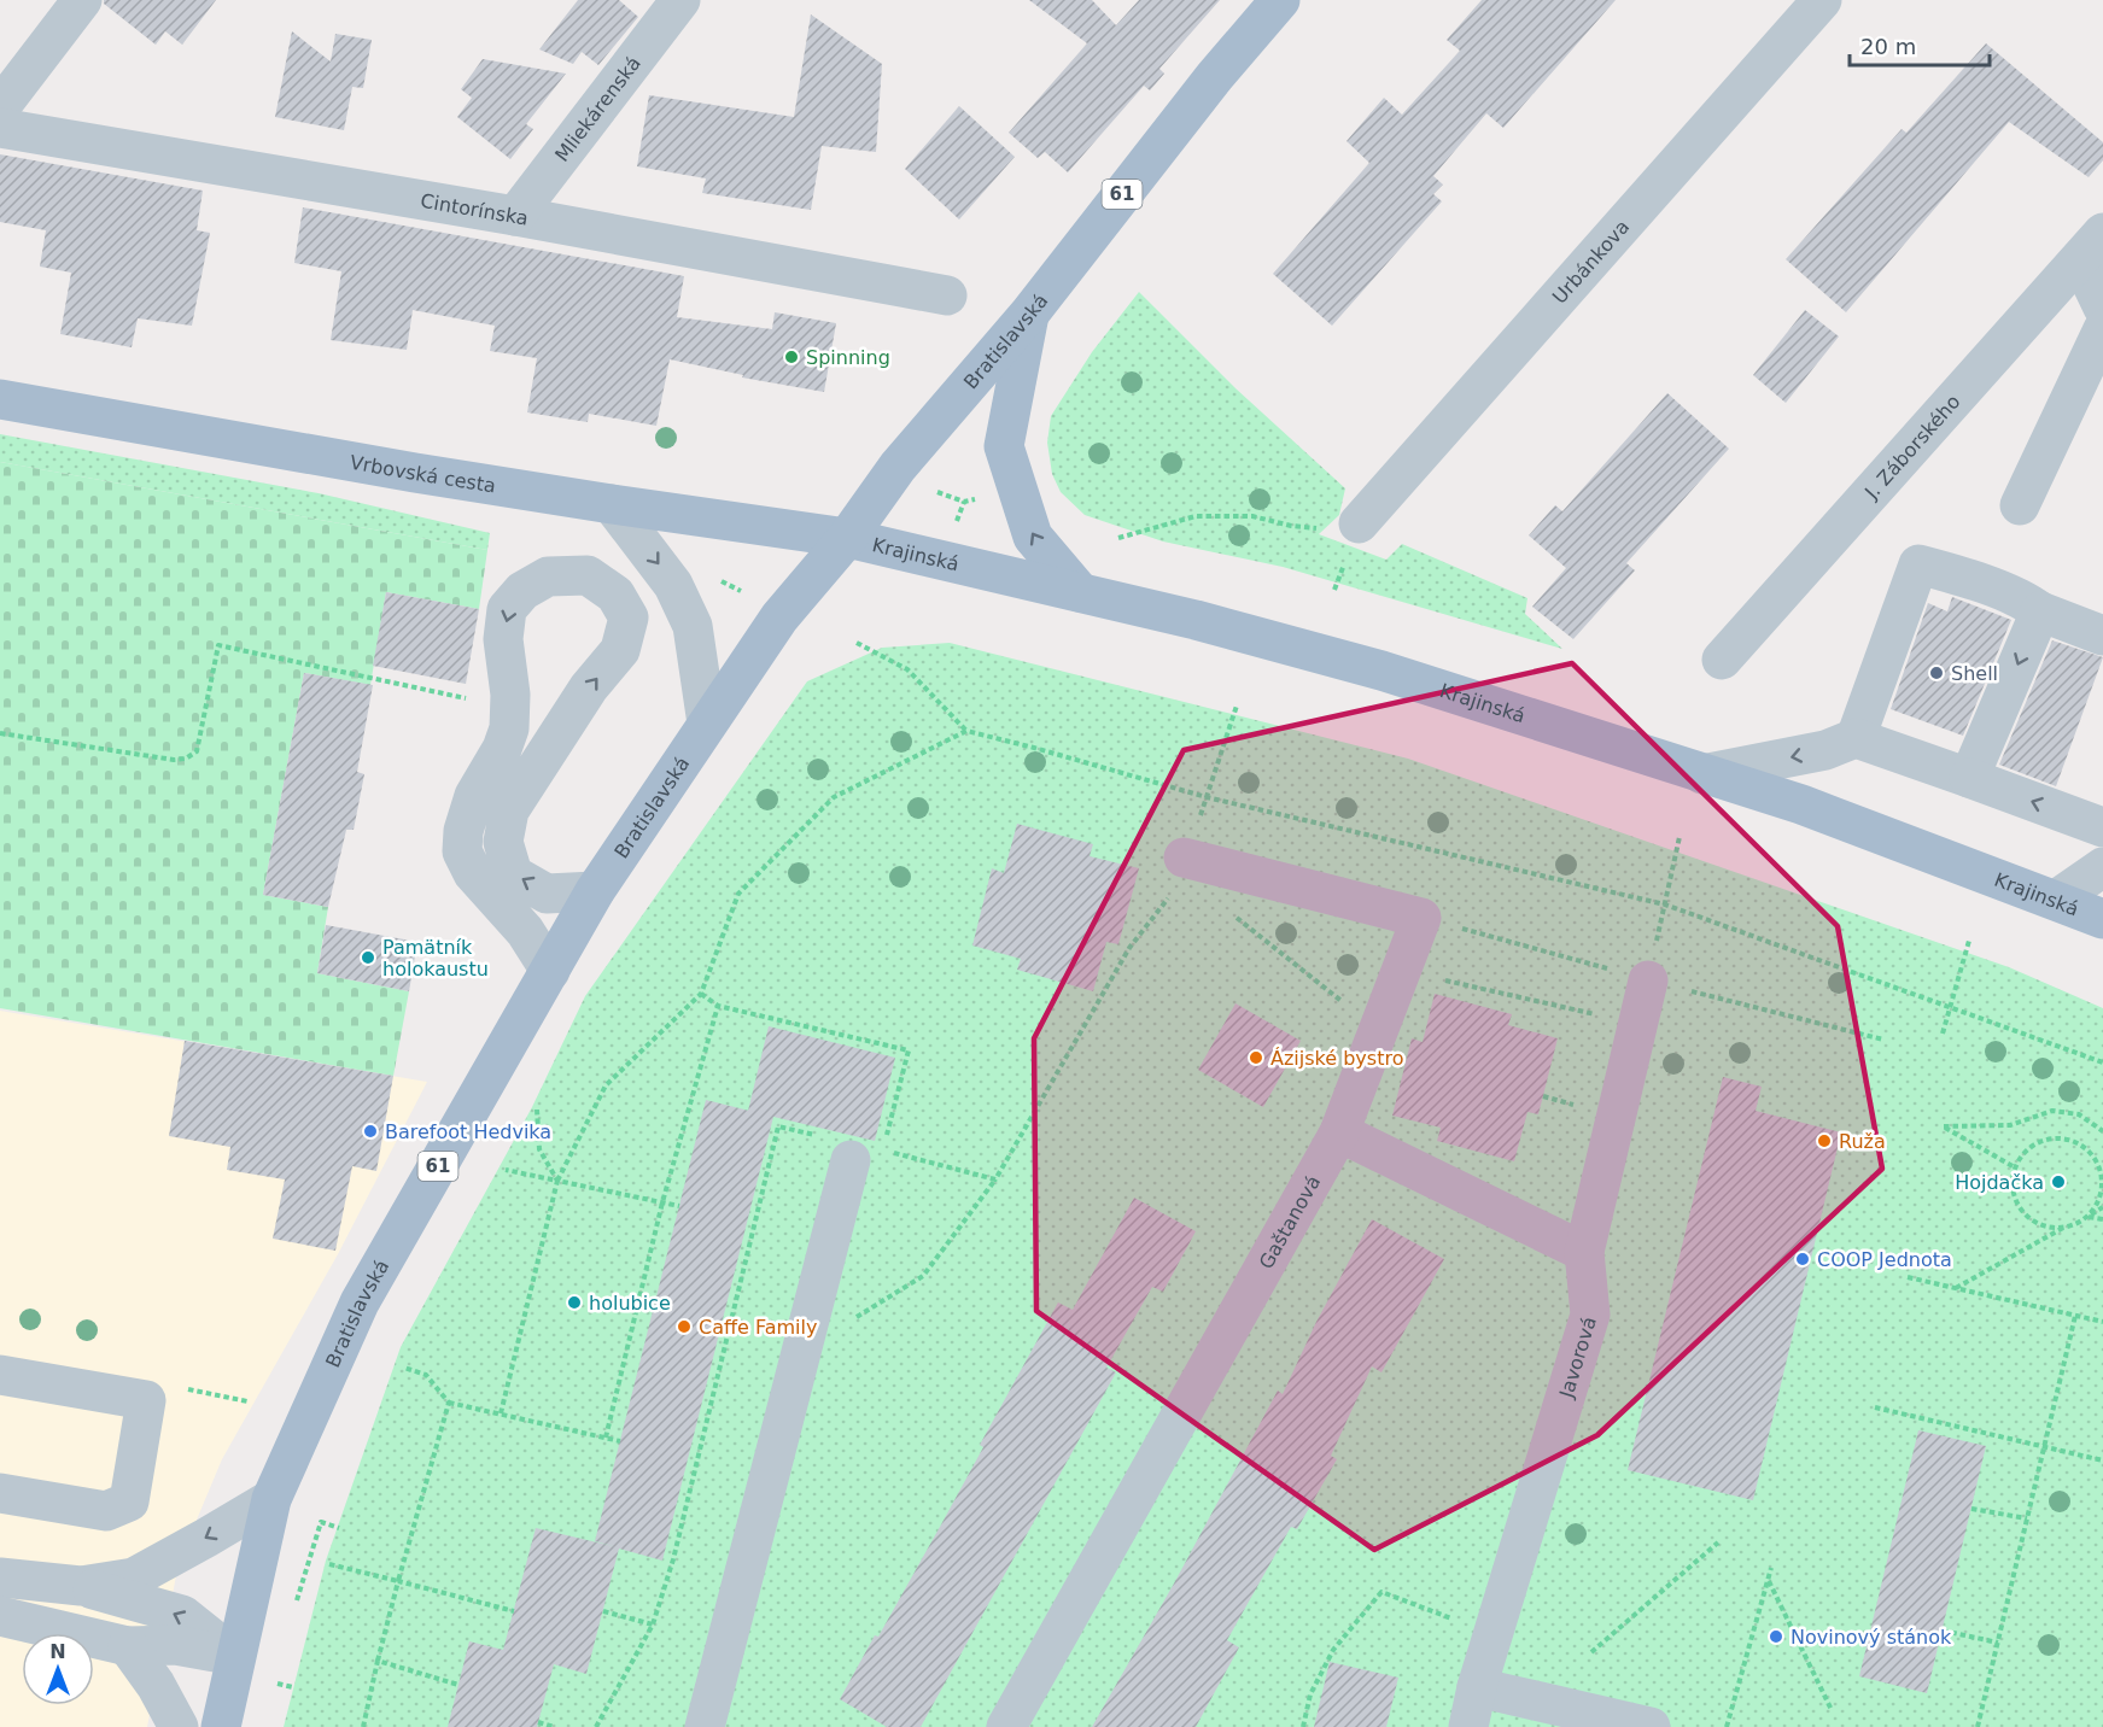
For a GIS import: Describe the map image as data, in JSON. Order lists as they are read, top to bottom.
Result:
{
  "streets": {
    "main road": [
      "61",
      "Bratislavská",
      "Vrbovská cesta",
      "Krajinská"
    ],
    "street": [
      "Mliekárenská",
      "Cintorínska",
      "Urbánkova",
      "J. Záborského",
      "Gaštanová",
      "Javorová"
    ]
  },
  "crossings": [
    ["Mliekárenská", "Cintorínska"],
    ["Bratislavská", "Vrbovská cesta"],
    ["Bratislavská", "Krajinská"],
    ["Vrbovská cesta", "Krajinská"]
  ],
  "places": [
    "Spinning",
    "Shell",
    "Pamätník holokaustu",
    "Ázijské bystro",
    "Barefoot Hedvika",
    "Ruža",
    "Hojdačka",
    "COOP Jednota",
    "holubice",
    "Caffe Family",
    "Novinový stánok"
  ],
  "scale_bar": "20 m",
  "north": "top"
}
